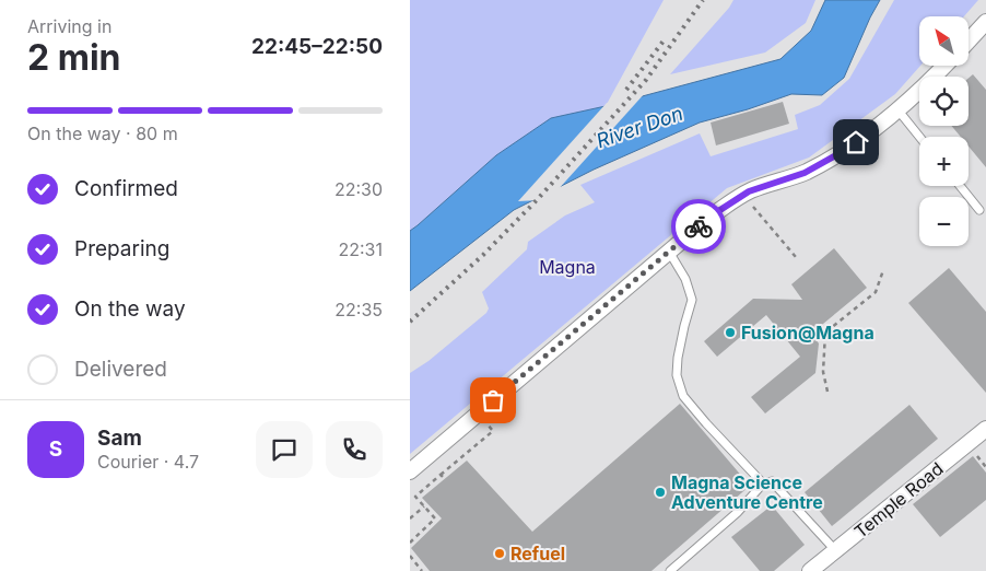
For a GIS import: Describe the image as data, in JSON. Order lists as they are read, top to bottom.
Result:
{
  "streets": {
    "street": ["Temple Road"]
  },
  "water": ["River Don"],
  "parks": ["Magna"],
  "places": ["Fusion@Magna", "Magna Science Adventure Centre", "Refuel"],
  "north": "top left",
  "page": {
    "heading": ["2 min", "Arriving in", "22:45–22:50"],
    "panel": ["Sam", "Courier · 4.7"],
    "map_buttons": ["+", "−"],
    "bar": "On the way · 80 m",
    "list": [
      ["Confirmed", "22:30"],
      ["Preparing", "22:31"],
      ["On the way", "22:35"],
      "Delivered"
    ],
    "round": "S"
  }
}
